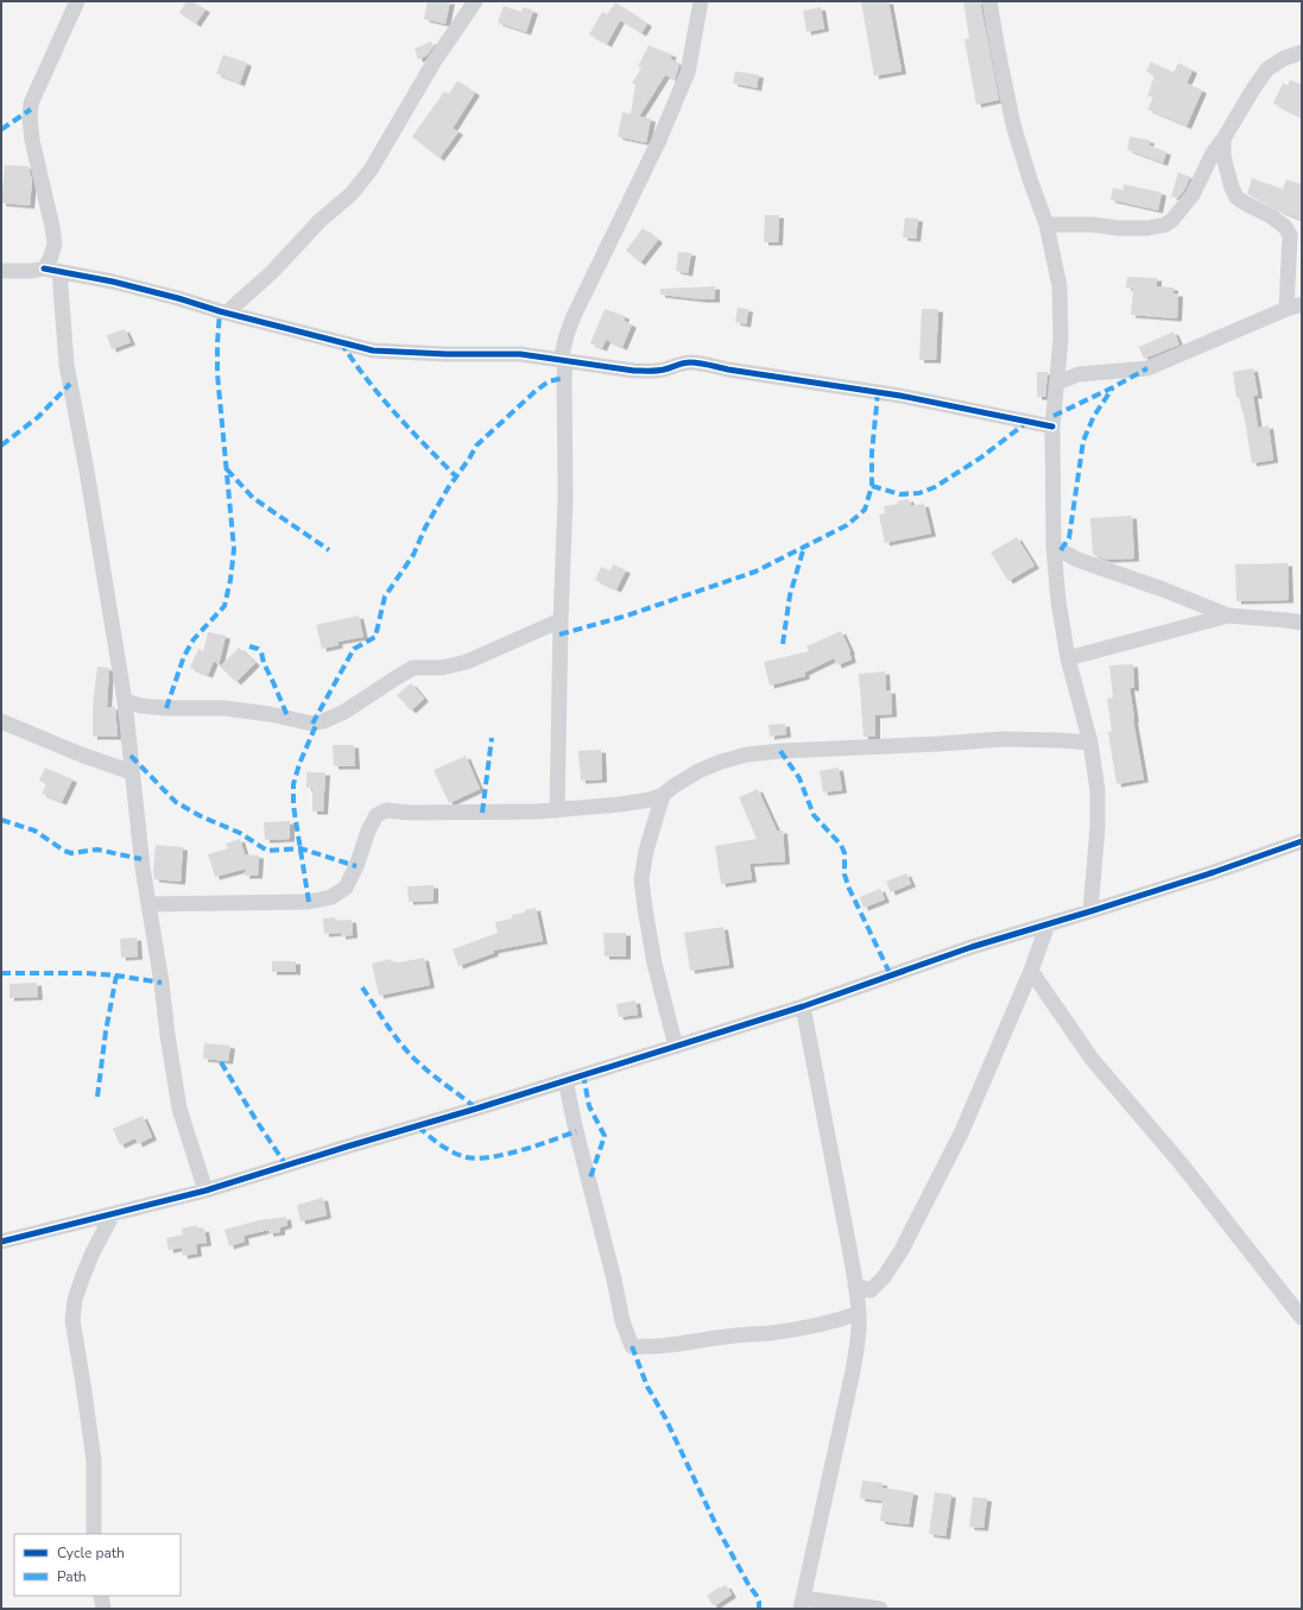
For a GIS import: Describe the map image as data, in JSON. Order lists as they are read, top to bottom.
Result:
{
  "legend": ["Cycle path", "Path"]
}
